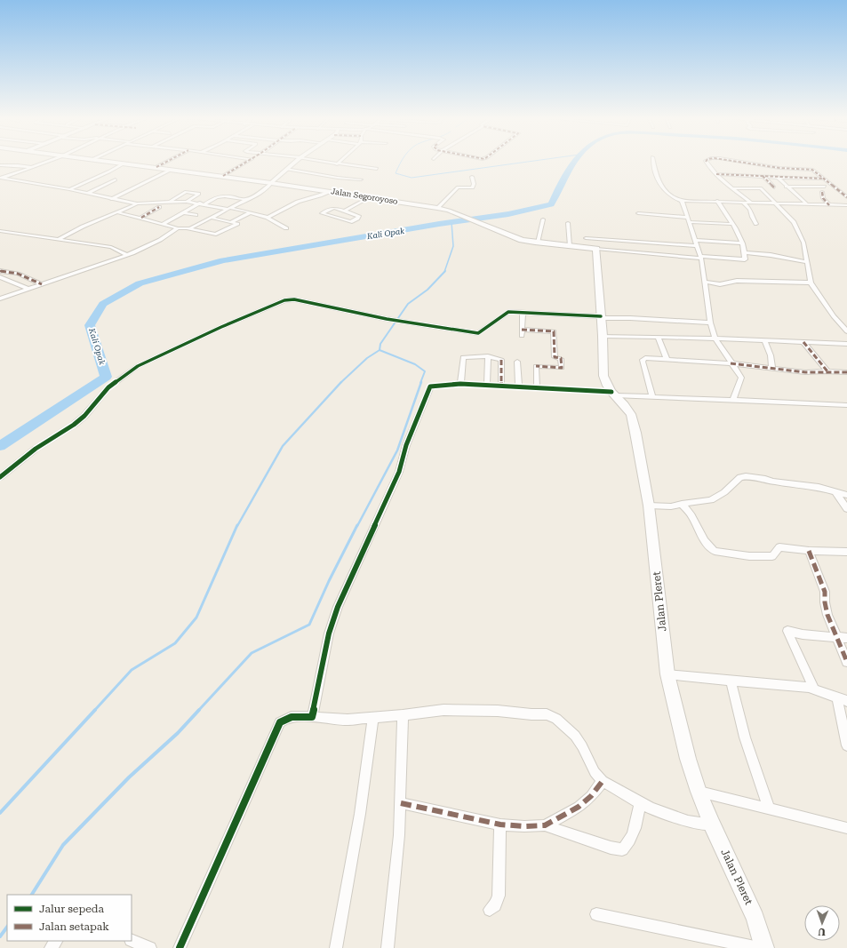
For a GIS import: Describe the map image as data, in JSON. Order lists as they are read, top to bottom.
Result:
{
  "streets": {
    "main road": ["Jalan Segoroyoso", "Jalan Pleret"]
  },
  "crossings": [
    ["Jalan Segoroyoso", "Jalan Pleret"]
  ],
  "water": ["Kali Opak"],
  "legend": ["Jalur sepeda", "Jalan setapak"],
  "north": "bottom"
}
